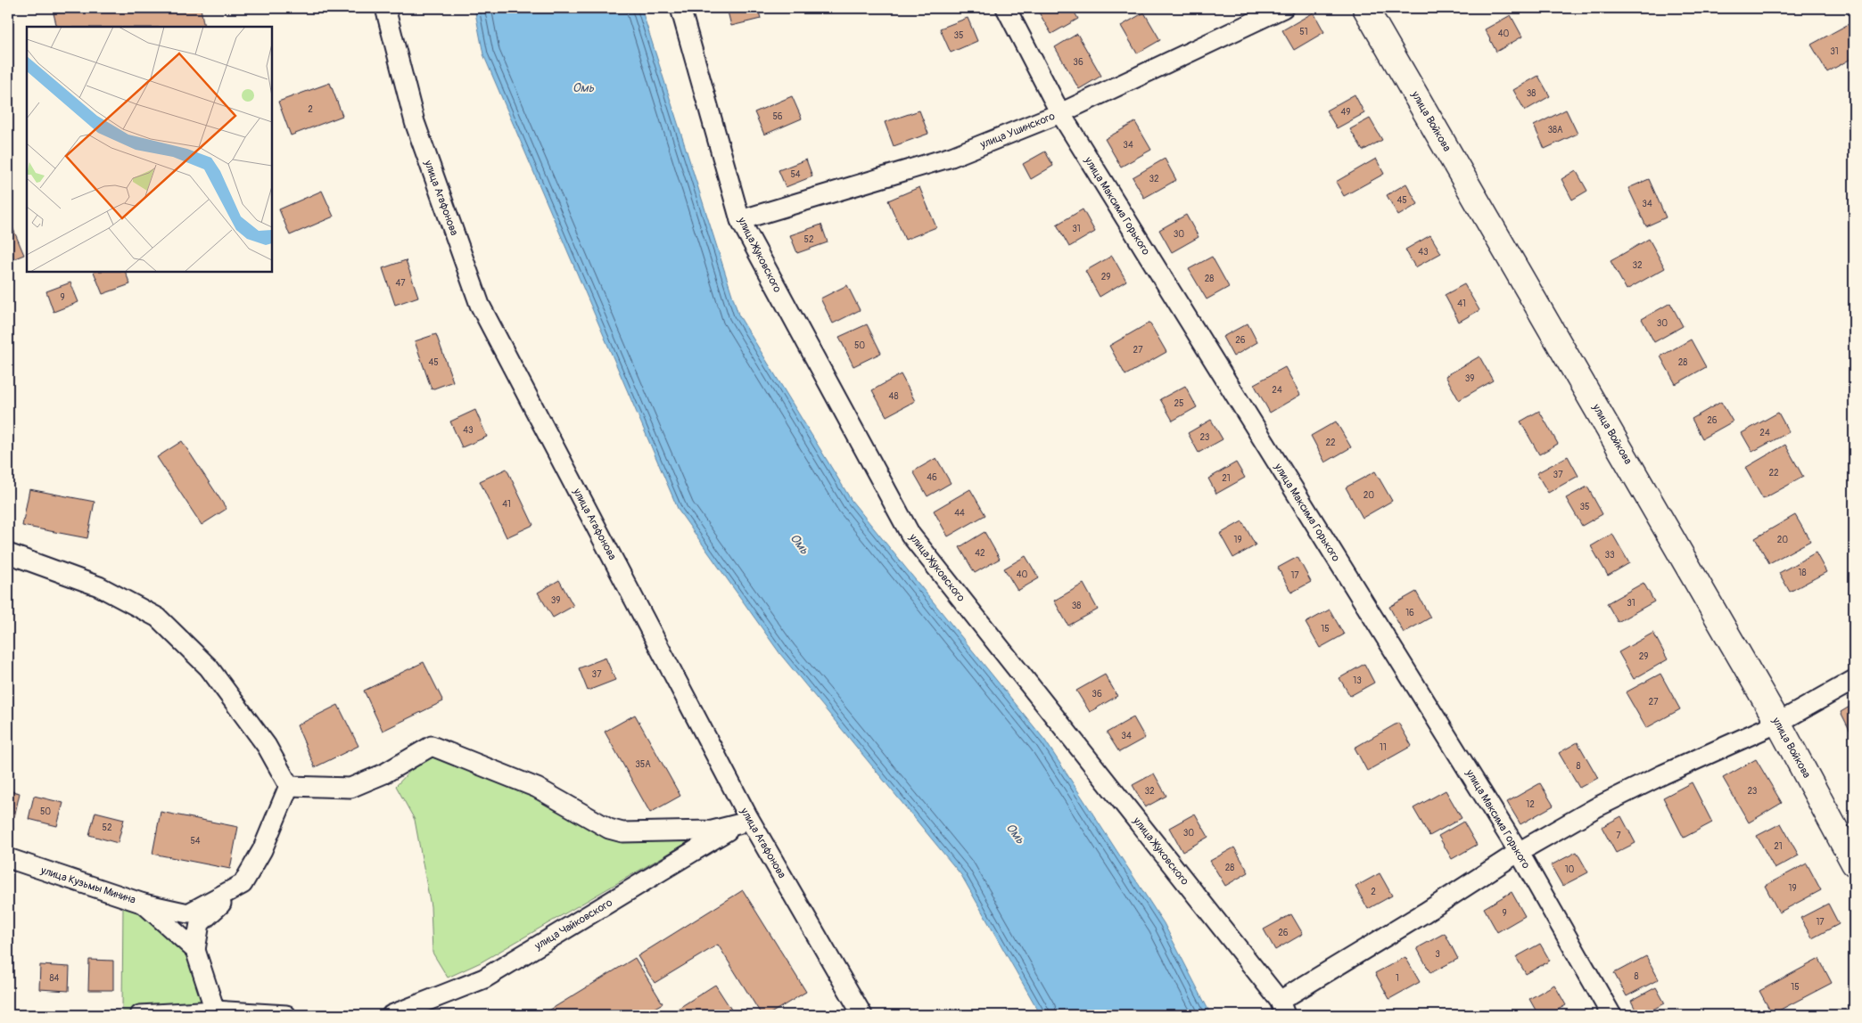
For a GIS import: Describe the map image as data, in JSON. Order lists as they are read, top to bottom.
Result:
{
  "streets": {
    "main road": ["улица Войкова"],
    "street": [
      "улица Ушинского",
      "улица Агафонова",
      "улица Максима Горького",
      "улица Жуковского",
      "улица Кузьмы Минина",
      "улица Чайковского"
    ]
  },
  "crossings": [
    ["улица Ушинского", "улица Максима Горького"],
    ["улица Ушинского", "улица Жуковского"],
    ["улица Агафонова", "улица Чайковского"]
  ],
  "water": ["Омь"],
  "house_numbers": [
    "51",
    "40",
    "35",
    "31",
    "36",
    "38",
    "2",
    "49",
    "56",
    "38А",
    "34",
    "54",
    "32",
    "45",
    "34",
    "31",
    "30",
    "52",
    "43",
    "32",
    "29",
    "28",
    "47",
    "9",
    "41",
    "30",
    "26",
    "50",
    "27",
    "45",
    "28",
    "39",
    "24",
    "48",
    "25",
    "26",
    "43",
    "24",
    "23",
    "22",
    "22",
    "37",
    "46",
    "21",
    "20",
    "41",
    "35",
    "44",
    "19",
    "20",
    "42",
    "33",
    "18",
    "40",
    "17",
    "39",
    "31",
    "38",
    "16",
    "15",
    "29",
    "37",
    "13",
    "36",
    "27",
    "34",
    "11",
    "35А",
    "8",
    "32",
    "23",
    "12",
    "50",
    "52",
    "30",
    "7",
    "54",
    "21",
    "28",
    "10",
    "19",
    "2",
    "9",
    "17",
    "26",
    "3",
    "8",
    "84",
    "1",
    "15"
  ]
}
